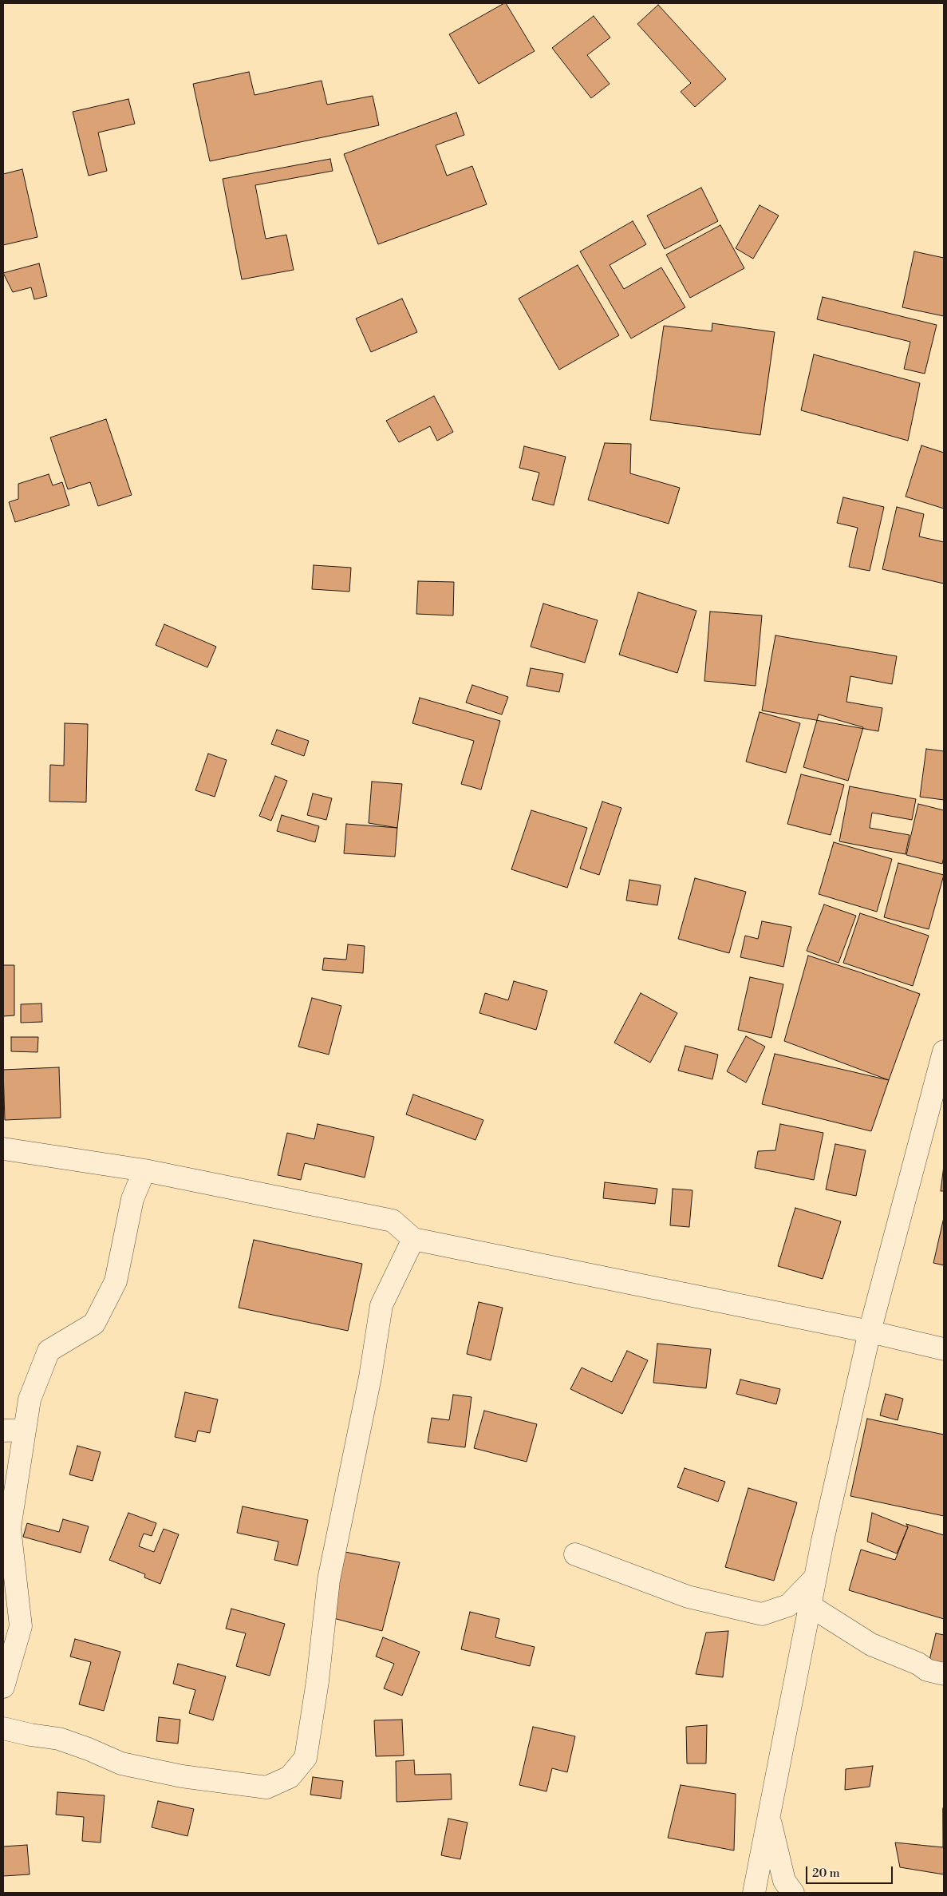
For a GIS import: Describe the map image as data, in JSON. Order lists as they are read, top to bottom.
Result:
{
  "scale_bar": "20 m"
}
